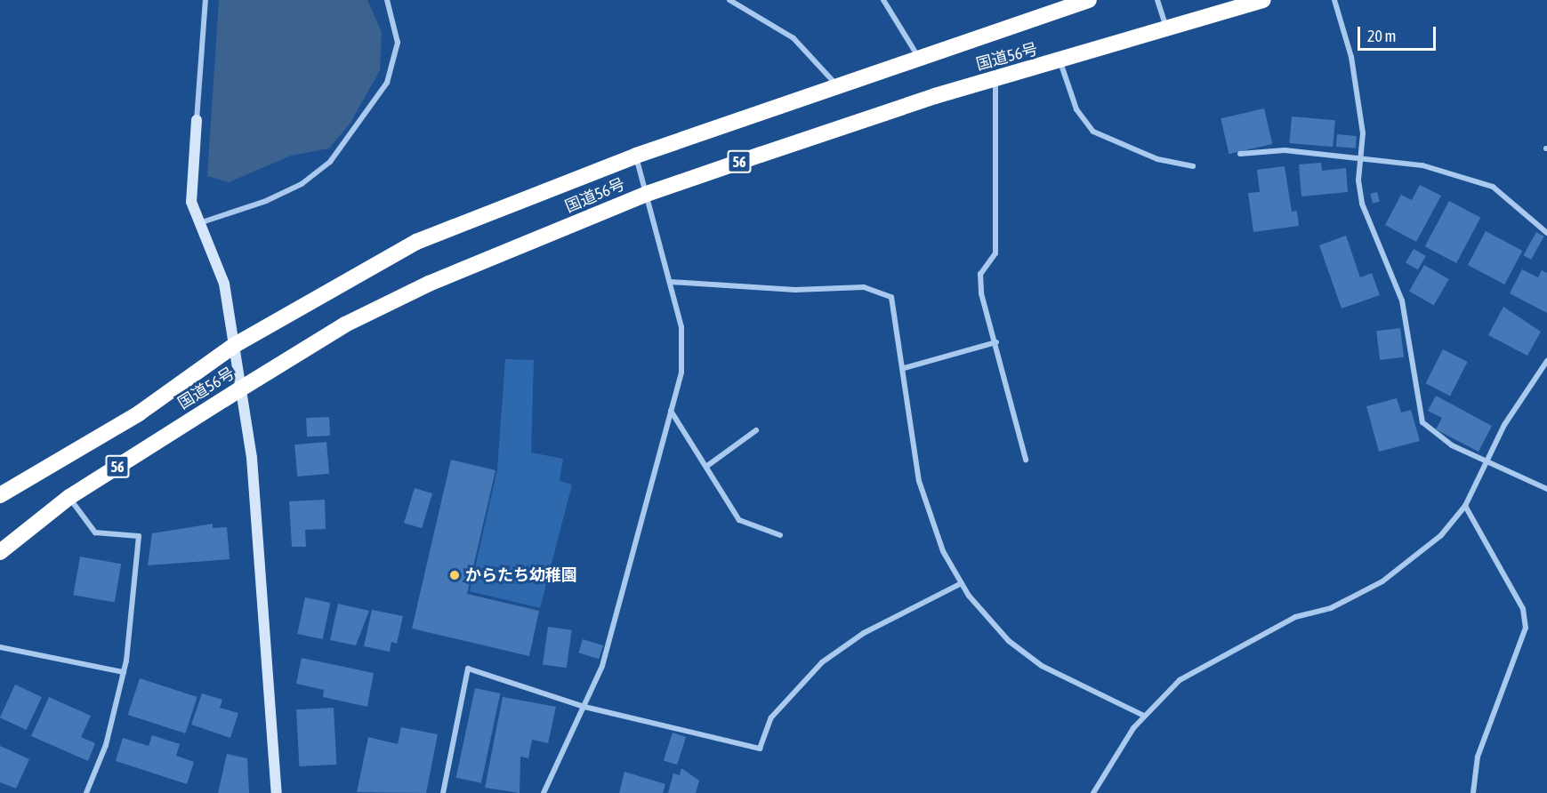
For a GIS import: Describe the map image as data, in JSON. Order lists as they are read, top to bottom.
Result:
{
  "streets": {
    "highway": ["国道56号", "56"]
  },
  "places": ["からたち幼稚園"],
  "scale_bar": "20 m"
}
